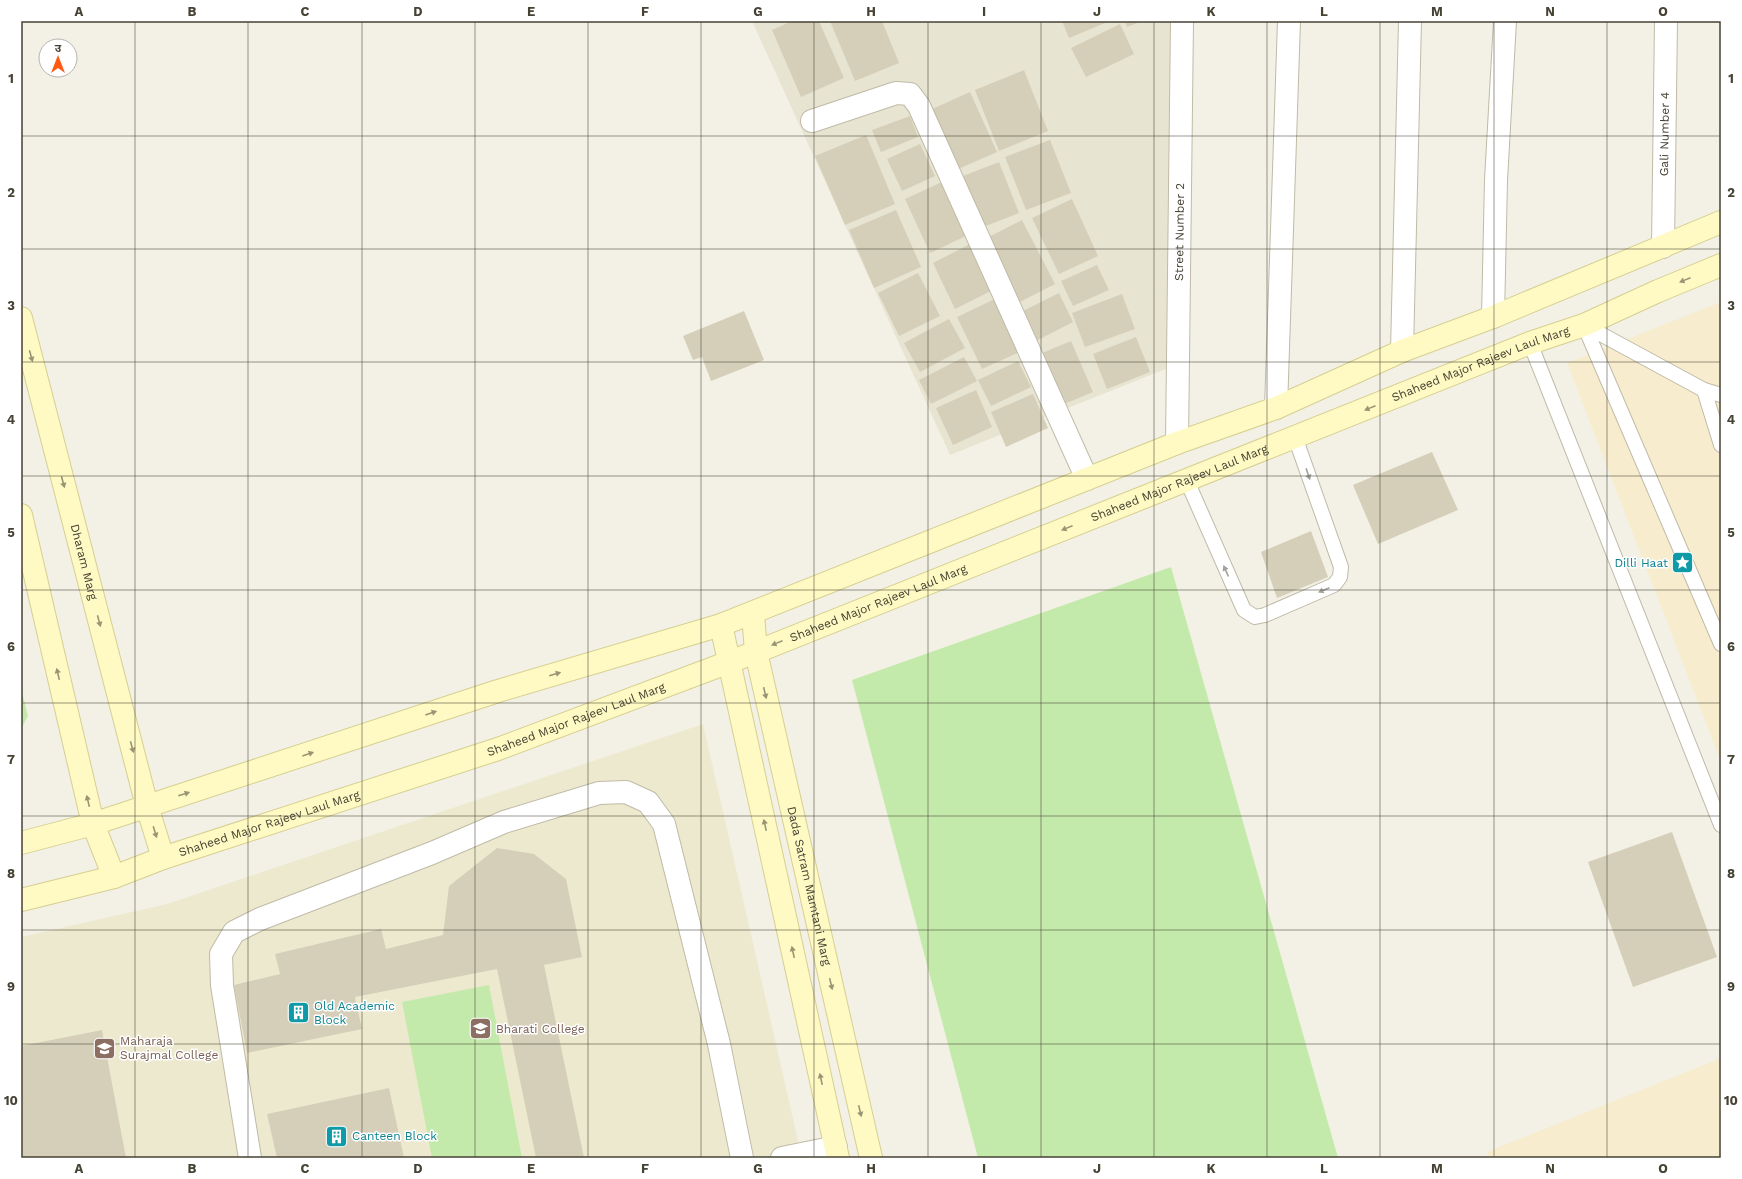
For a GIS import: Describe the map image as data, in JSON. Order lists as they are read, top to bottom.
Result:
{
  "streets": {
    "street": [
      "Gali Number 4",
      "Street Number 2",
      "Shaheed Major Rajeev Laul Marg",
      "Dharam Marg",
      "Dada Satram Mamtani Marg"
    ]
  },
  "crossings": [
    ["Shaheed Major Rajeev Laul Marg", "Dharam Marg"],
    ["Shaheed Major Rajeev Laul Marg", "Dada Satram Mamtani Marg"]
  ],
  "places": {
    "place": ["Dilli Haat"],
    "building": ["Old Academic Block", "Canteen Block"],
    "school or university": ["Bharati College", "Maharaja Surajmal College"]
  },
  "north": "top",
  "grid": {
    "columns": [
      "A",
      "B",
      "C",
      "D",
      "E",
      "F",
      "G",
      "H",
      "I",
      "J",
      "K",
      "L",
      "M",
      "N",
      "O"
    ],
    "rows": [
      "1",
      "2",
      "3",
      "4",
      "5",
      "6",
      "7",
      "8",
      "9",
      "10"
    ]
  }
}
